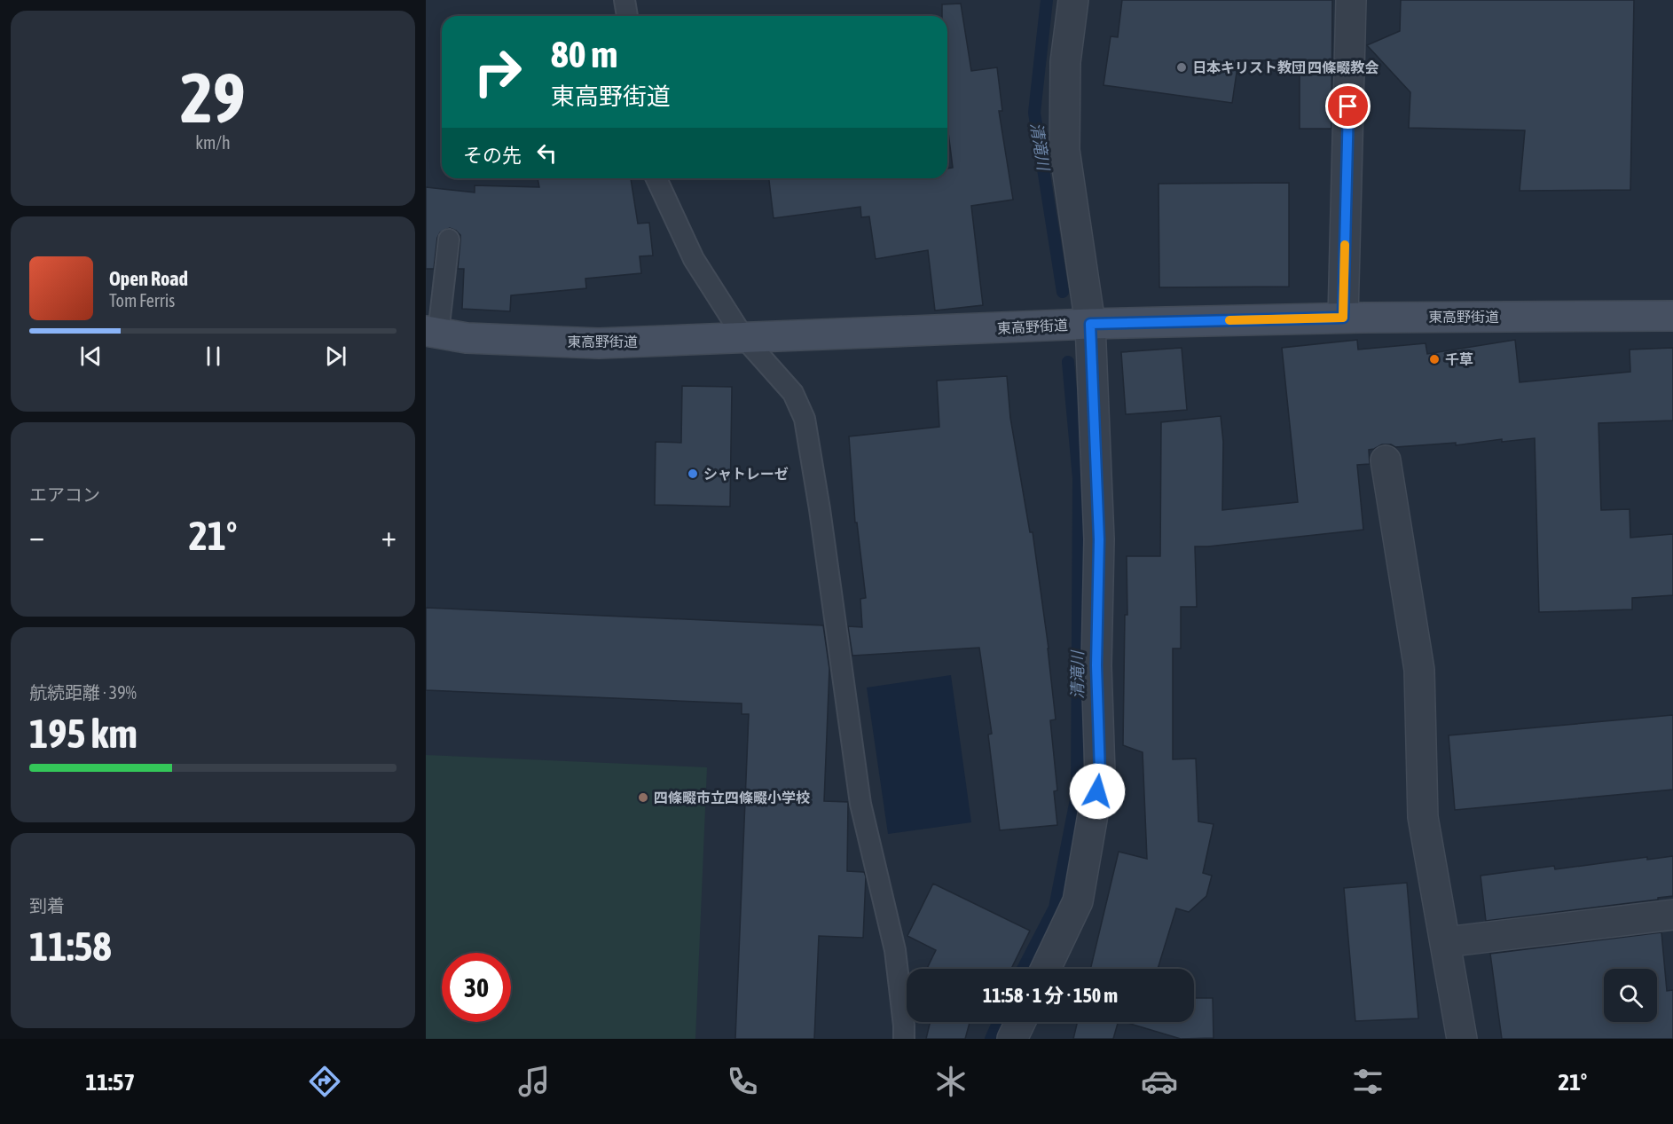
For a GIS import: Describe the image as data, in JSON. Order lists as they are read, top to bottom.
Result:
{
  "streets": {
    "street": ["東高野街道"]
  },
  "water": ["清滝川"],
  "places": [
    "日本キリスト教団 四條畷教会",
    "千草",
    "シャトレーゼ",
    "四條畷市立四條畷小学校"
  ],
  "page": {
    "tile": [
      ["29", "km/h"],
      "エアコン",
      ["航続距離 · 39%", "195 km"],
      ["到着", "11:58"]
    ],
    "turn": ["80 m", "東高野街道"],
    "then": "その先",
    "song": ["Open Road", "Tom Ferris"],
    "heat": ["−", "21°", "+"],
    "limit": "30",
    "trip": "11:58 · 1 分 · 150 m",
    "tabs": ["11:57", "21°"]
  }
}
